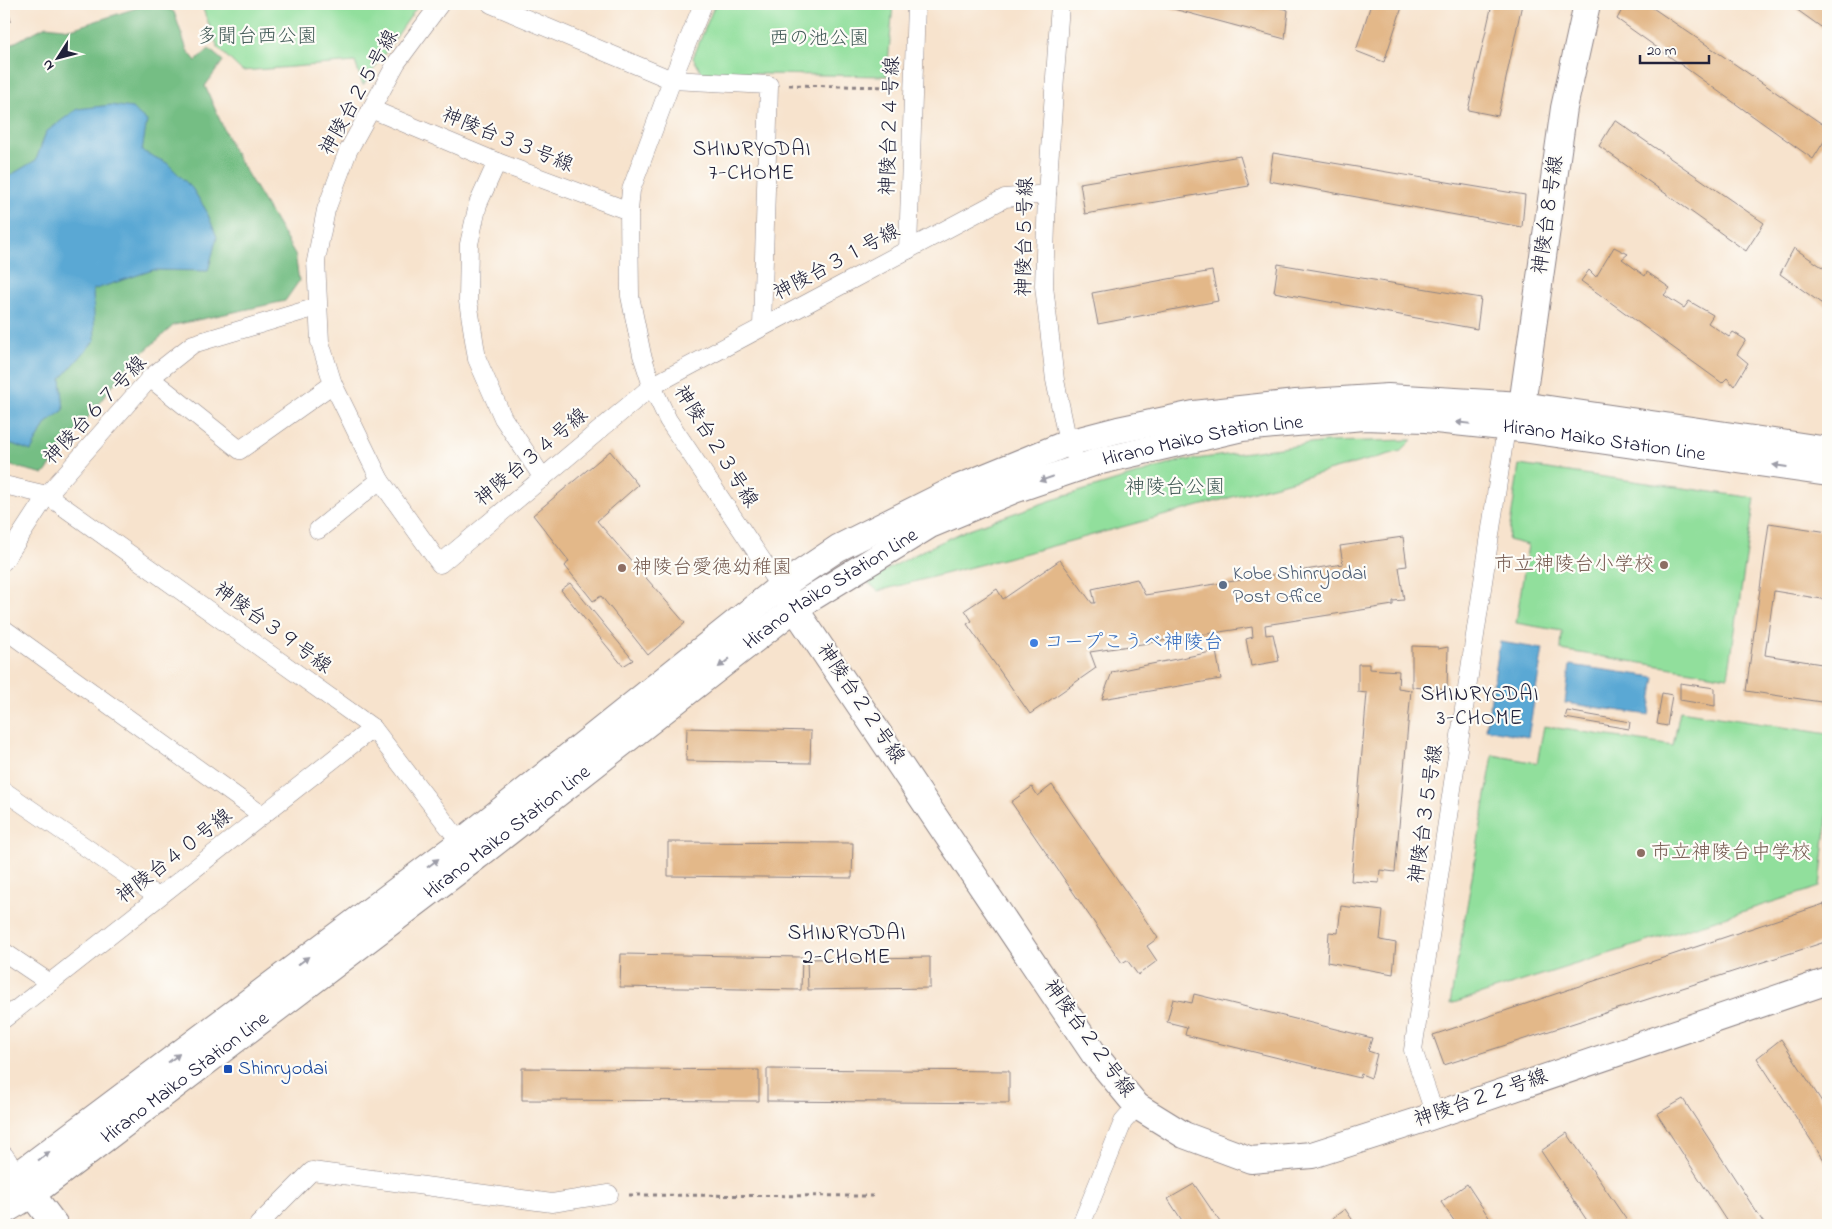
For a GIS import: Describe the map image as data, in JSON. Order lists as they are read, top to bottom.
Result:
{
  "streets": {
    "main road": ["神陵台８号線", "Hirano Maiko Station Line", "神陵台２２号線"],
    "street": [
      "神陵台２５号線",
      "神陵台２４号線",
      "神陵台３３号線",
      "神陵台５号線",
      "神陵台３１号線",
      "神陵台６７号線",
      "神陵台２３号線",
      "神陵台３４号線",
      "神陵台３９号線",
      "神陵台３５号線",
      "神陵台４０号線"
    ]
  },
  "crossings": [
    ["神陵台２５号線", "神陵台３３号線"],
    ["神陵台２５号線", "神陵台６７号線"],
    ["神陵台２５号線", "神陵台３４号線"],
    ["神陵台２４号線", "神陵台３１号線"],
    ["神陵台３３号線", "神陵台２３号線"],
    ["神陵台８号線", "Hirano Maiko Station Line"],
    ["神陵台８号線", "神陵台３５号線"],
    ["神陵台５号線", "神陵台３１号線"],
    ["神陵台５号線", "Hirano Maiko Station Line"],
    ["神陵台３１号線", "神陵台２３号線"],
    ["神陵台３１号線", "神陵台３４号線"],
    ["神陵台６７号線", "神陵台３９号線"],
    ["Hirano Maiko Station Line", "神陵台２３号線"],
    ["Hirano Maiko Station Line", "神陵台３９号線"],
    ["Hirano Maiko Station Line", "神陵台２２号線"],
    ["Hirano Maiko Station Line", "神陵台３５号線"],
    ["神陵台２３号線", "神陵台３４号線"],
    ["神陵台２３号線", "神陵台２２号線"],
    ["神陵台３９号線", "神陵台４０号線"],
    ["神陵台２２号線", "神陵台３５号線"]
  ],
  "districts": ["SHINRYODAI 7-CHOME", "SHINRYODAI 3-CHOME", "SHINRYODAI 2-CHOME"],
  "parks": ["多聞台西公園", "西の池公園", "神陵台公園"],
  "places": {
    "other": [
      "市立神陵台小学校",
      "神陵台愛徳幼稚園",
      "Kobe Shinryodai Post Office",
      "コープこうべ神陵台",
      "市立神陵台中学校"
    ],
    "transit": ["Shinryodai"]
  },
  "scale_bar": "20 m",
  "north": "bottom left"
}
